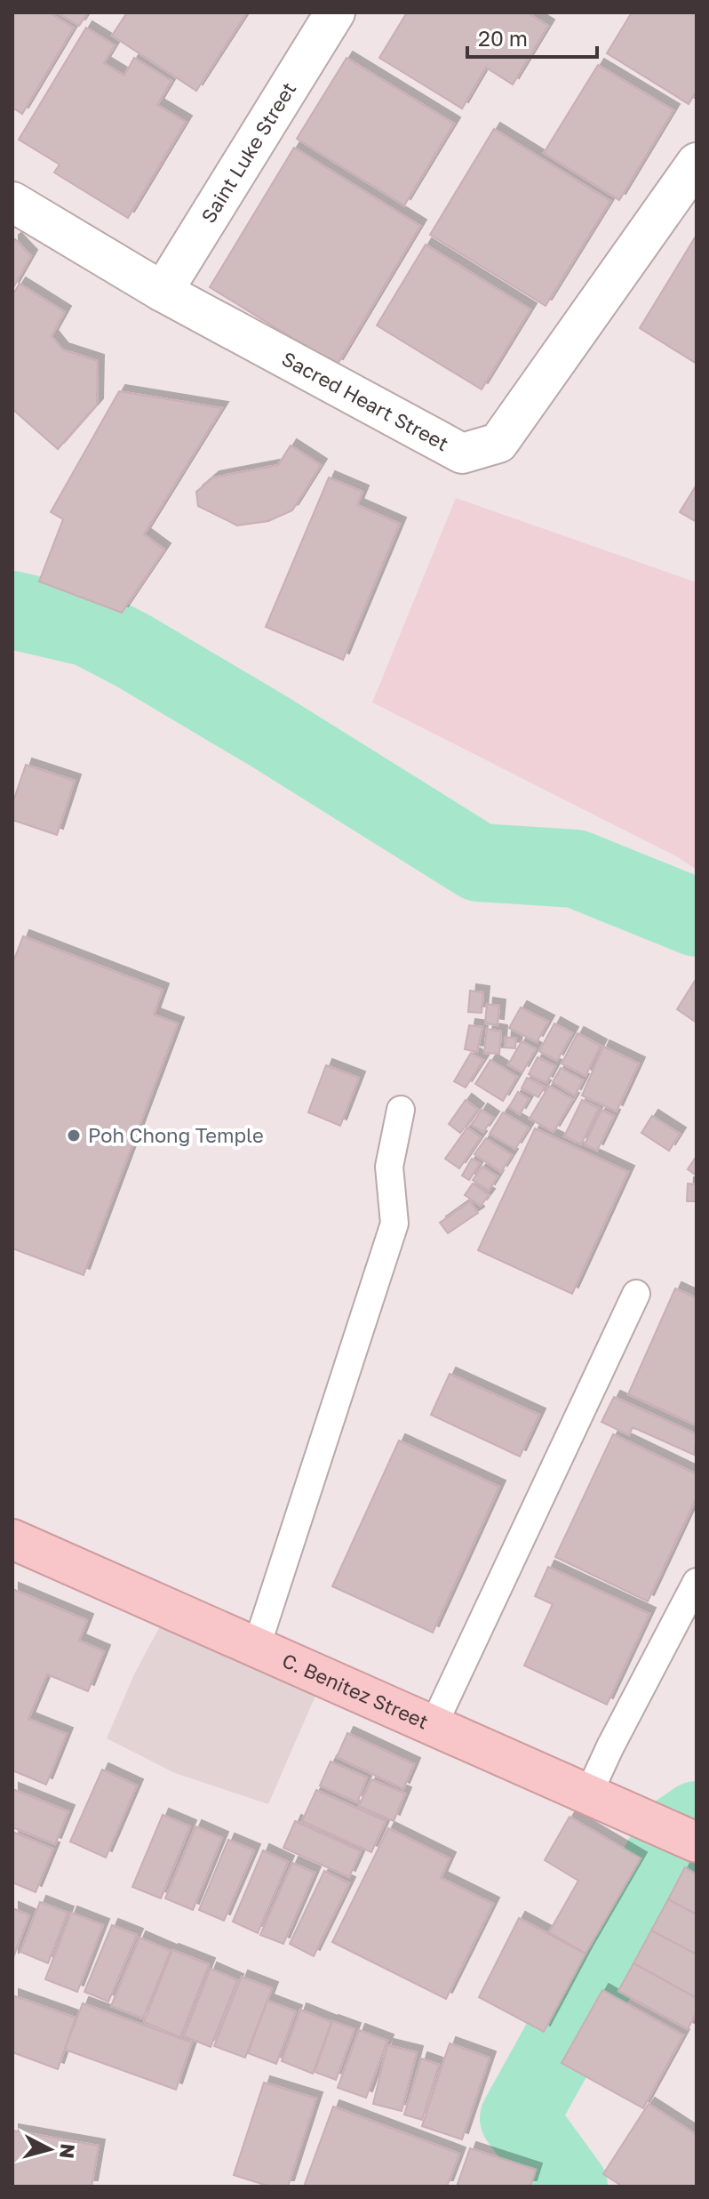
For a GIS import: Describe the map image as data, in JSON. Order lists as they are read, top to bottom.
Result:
{
  "streets": {
    "main road": ["C. Benitez Street"],
    "street": ["Saint Luke Street", "Sacred Heart Street"]
  },
  "crossings": [
    ["Saint Luke Street", "Sacred Heart Street"]
  ],
  "places": ["Poh Chong Temple"],
  "scale_bar": "20 m",
  "north": "right"
}
